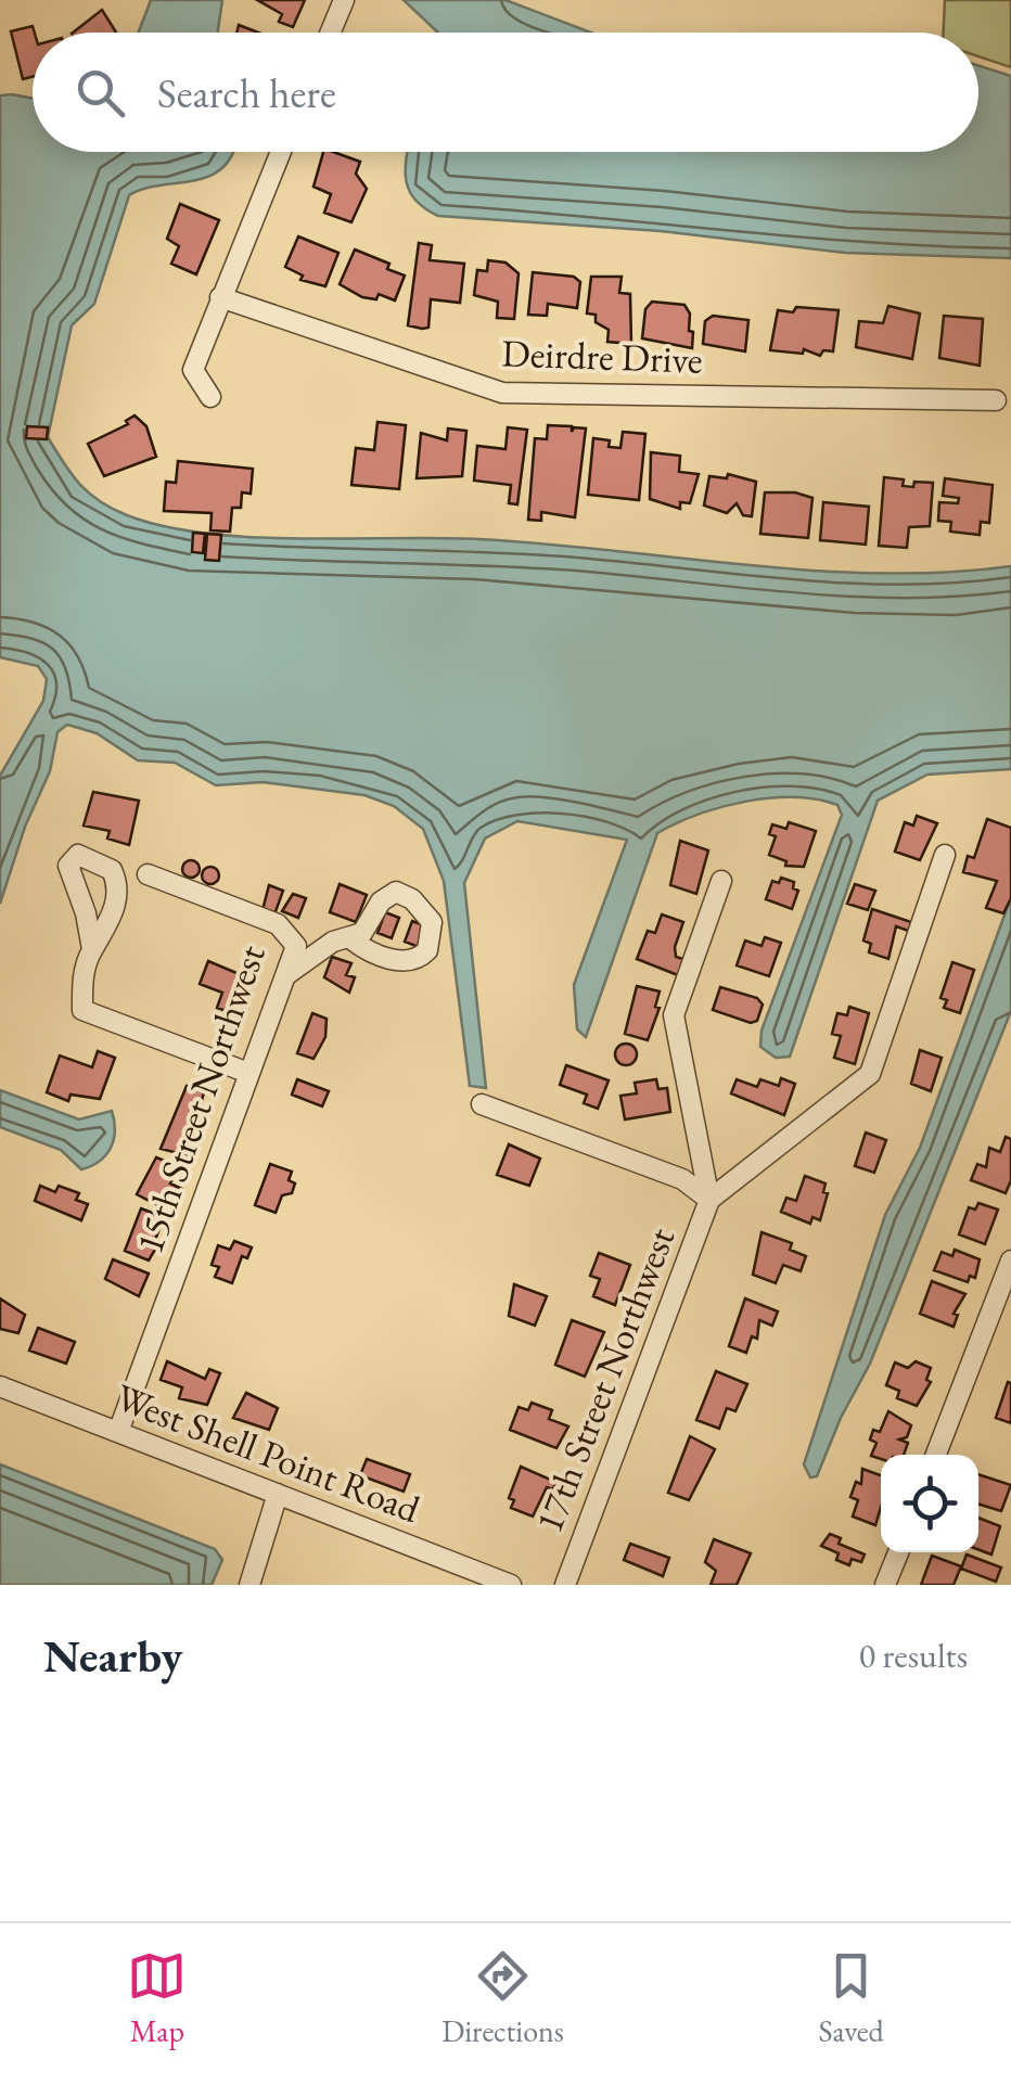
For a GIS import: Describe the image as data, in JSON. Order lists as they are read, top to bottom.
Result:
{
  "streets": {
    "street": [
      "Deirdre Drive",
      "15th Street Northwest",
      "17th Street Northwest",
      "West Shell Point Road"
    ]
  },
  "crossings": [
    ["15th Street Northwest", "West Shell Point Road"]
  ],
  "page": {
    "search": "Search here",
    "heading": ["Nearby", "0 results"],
    "nav": ["Map", "Directions", "Saved"]
  }
}
